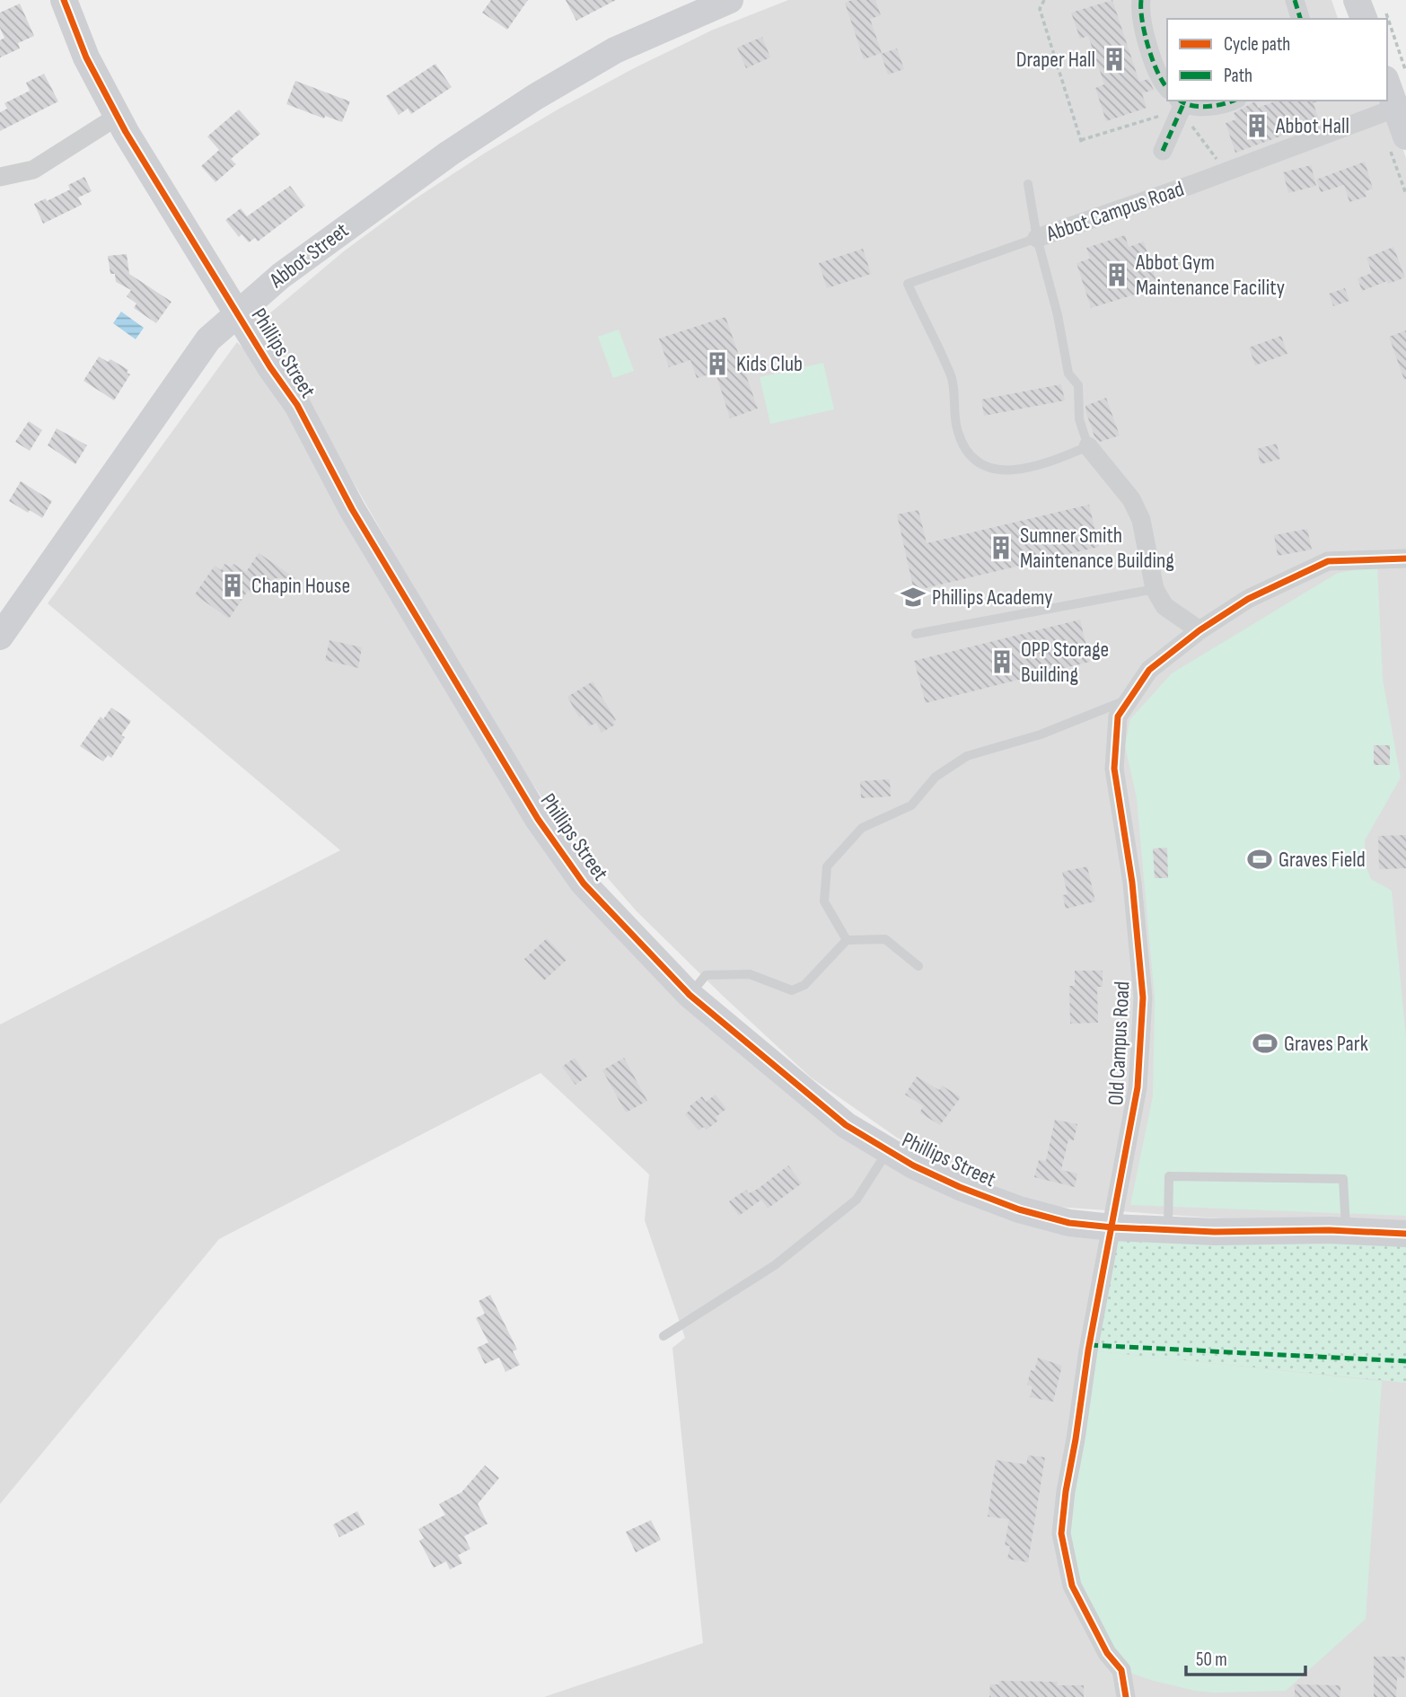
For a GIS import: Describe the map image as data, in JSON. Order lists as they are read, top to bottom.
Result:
{
  "streets": {
    "street": [
      "Abbot Campus Road",
      "Abbot Street",
      "Phillips Street",
      "Old Campus Road"
    ]
  },
  "crossings": [
    ["Abbot Campus Road", "Old Campus Road"],
    ["Abbot Street", "Phillips Street"],
    ["Phillips Street", "Old Campus Road"]
  ],
  "places": {
    "building": [
      "Draper Hall",
      "Abbot Hall",
      "Abbot Gym Maintenance Facility",
      "Kids Club",
      "Sumner Smith Maintenance Building",
      "Chapin House",
      "OPP Storage Building"
    ],
    "school or university": ["Phillips Academy"],
    "sports": ["Graves Field", "Graves Park"]
  },
  "legend": ["Cycle path", "Path"],
  "scale_bar": "50 m"
}
